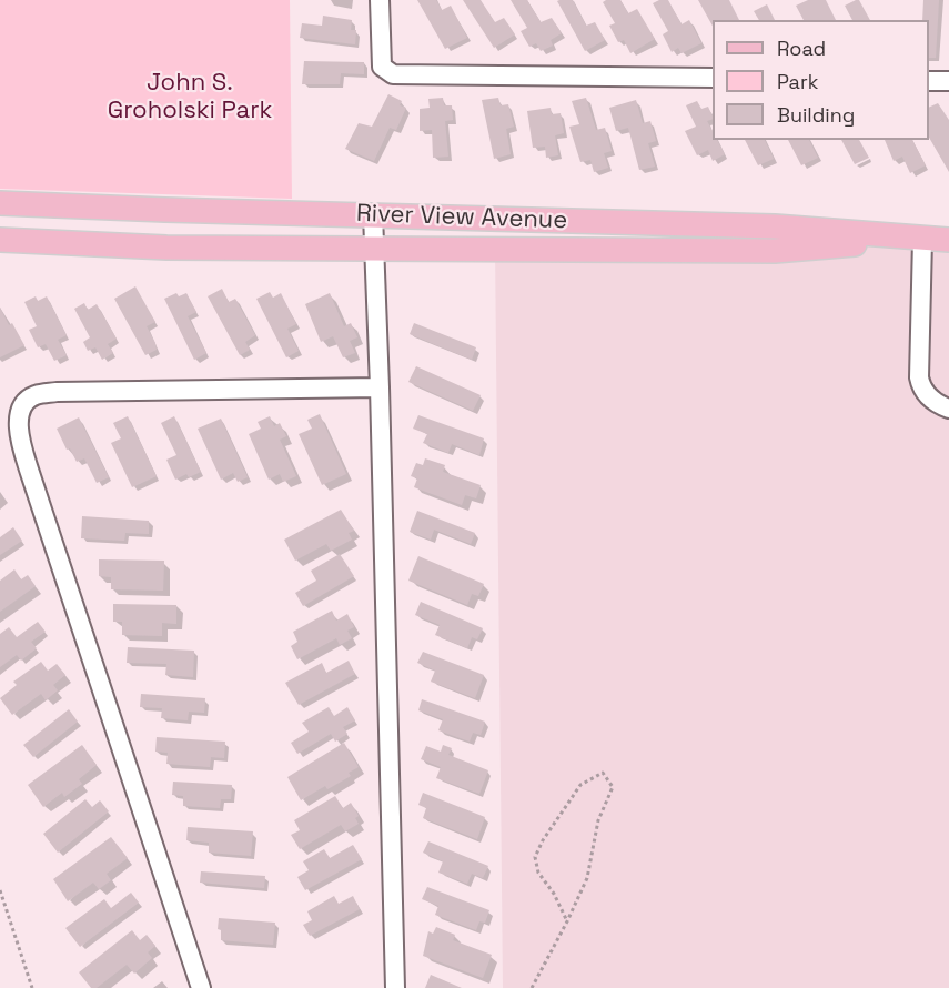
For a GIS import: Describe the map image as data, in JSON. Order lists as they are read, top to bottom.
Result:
{
  "streets": {
    "main road": ["River View Avenue"]
  },
  "parks": ["John S. Groholski Park"],
  "legend": ["Road", "Park", "Building"]
}
